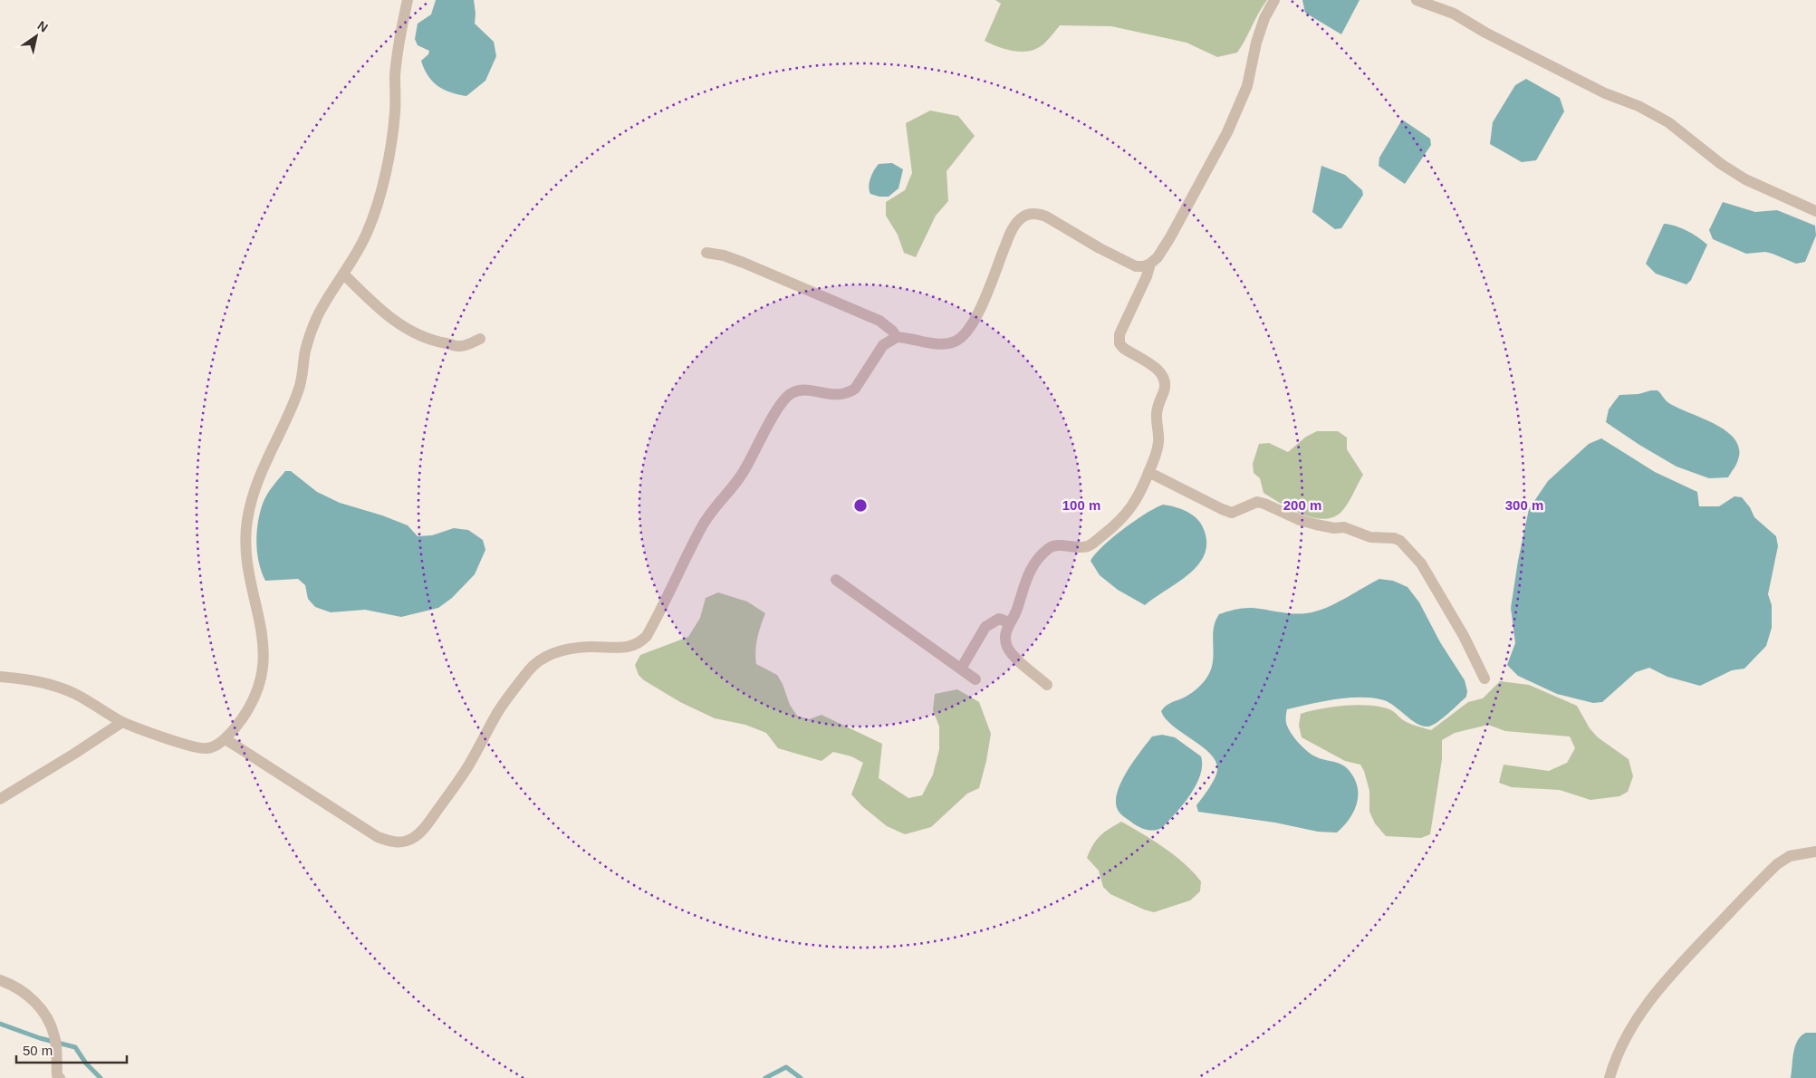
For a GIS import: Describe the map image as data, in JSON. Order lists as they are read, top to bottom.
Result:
{
  "scale_bar": "50 m",
  "north": "top right",
  "rings": ["100 m", "200 m", "300 m"]
}
